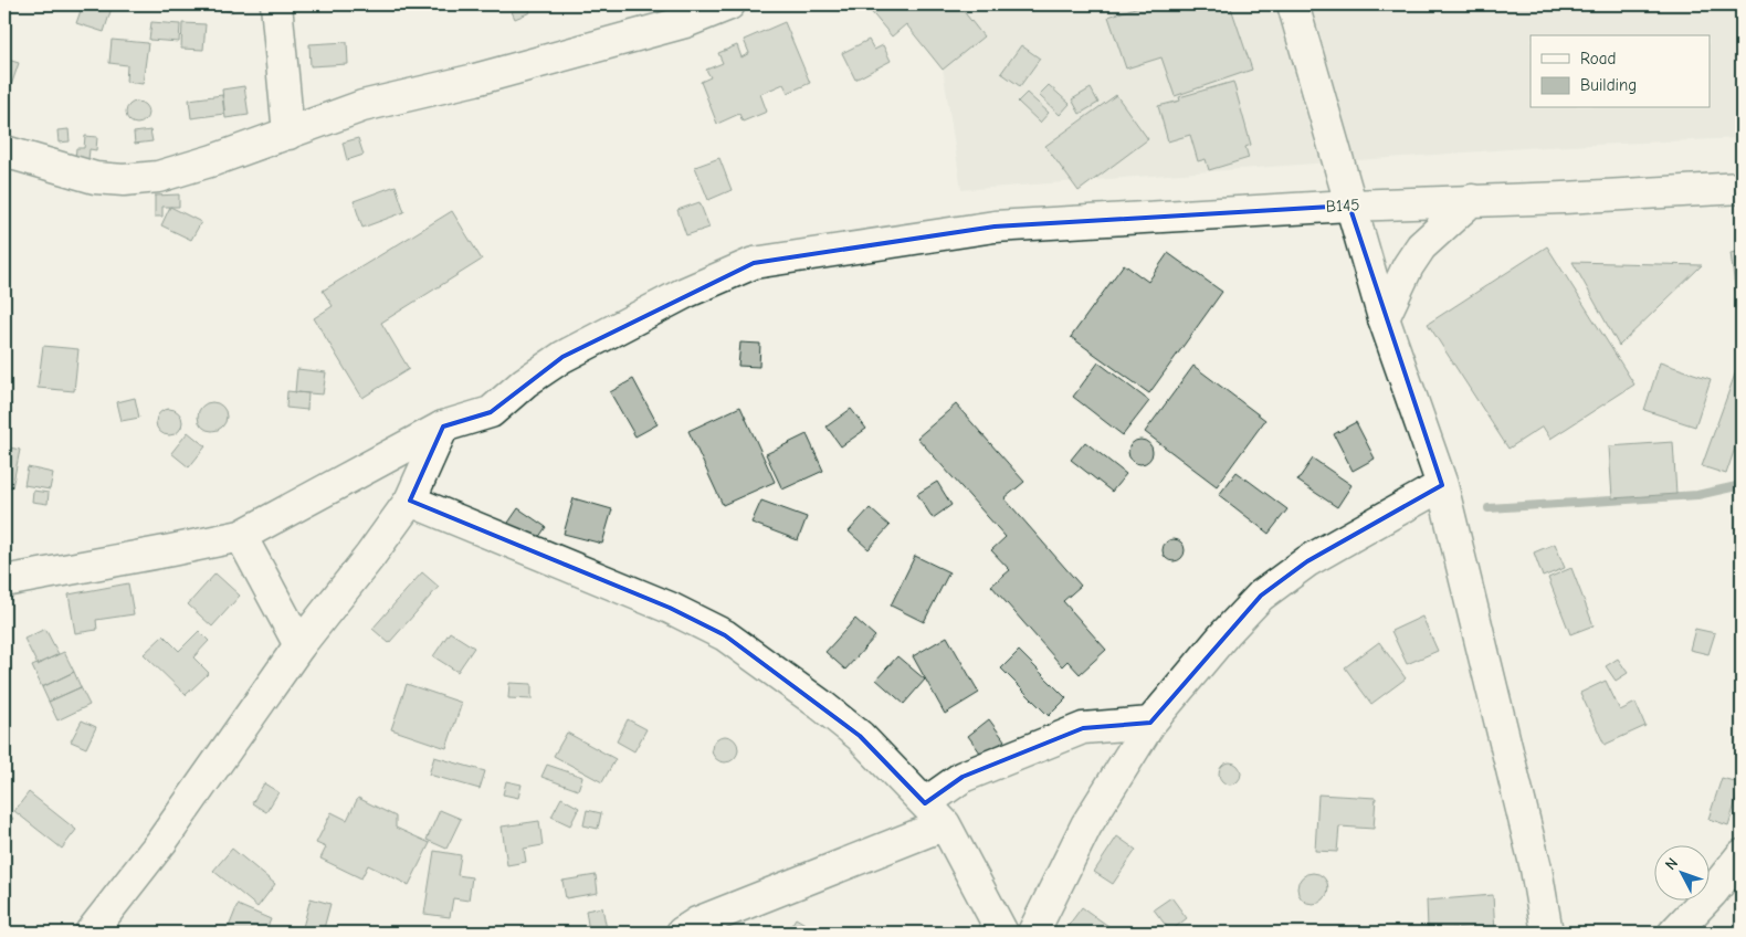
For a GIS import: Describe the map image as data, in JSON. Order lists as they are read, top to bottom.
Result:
{
  "streets": {
    "street": ["B145"]
  },
  "legend": ["Road", "Building"],
  "north": "top left"
}
